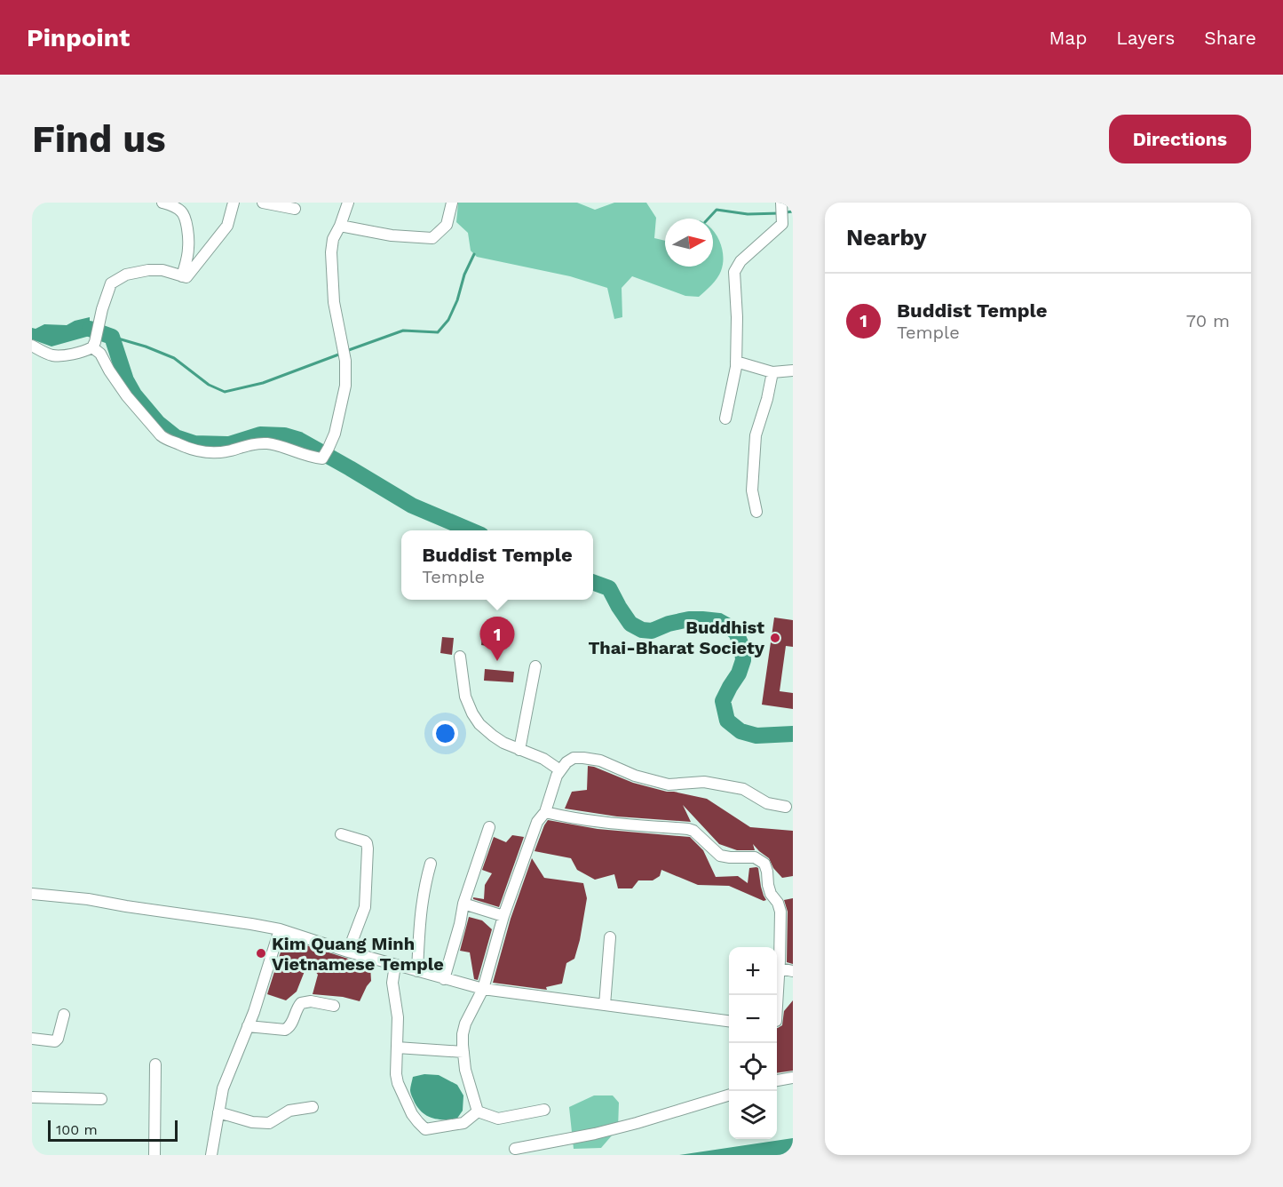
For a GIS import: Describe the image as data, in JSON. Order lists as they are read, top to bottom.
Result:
{
  "places": ["Buddhist Thai-Bharat Society", "Kim Quang Minh Vietnamese Temple"],
  "scale_bar": "100 m",
  "north": "right",
  "page": {
    "header": "Pinpoint",
    "nav": ["Map", "Layers", "Share"],
    "buttons": "Directions",
    "title": "Find us",
    "heading": "Nearby",
    "list": [
      {
        "mark": "1",
        "name": "Buddist Temple",
        "note": "Temple",
        "value": "70 m"
      }
    ],
    "popup": ["Buddist Temple", "Temple"],
    "pins": "1",
    "map_buttons": ["+", "−"],
    "scale": "100 m"
  }
}
